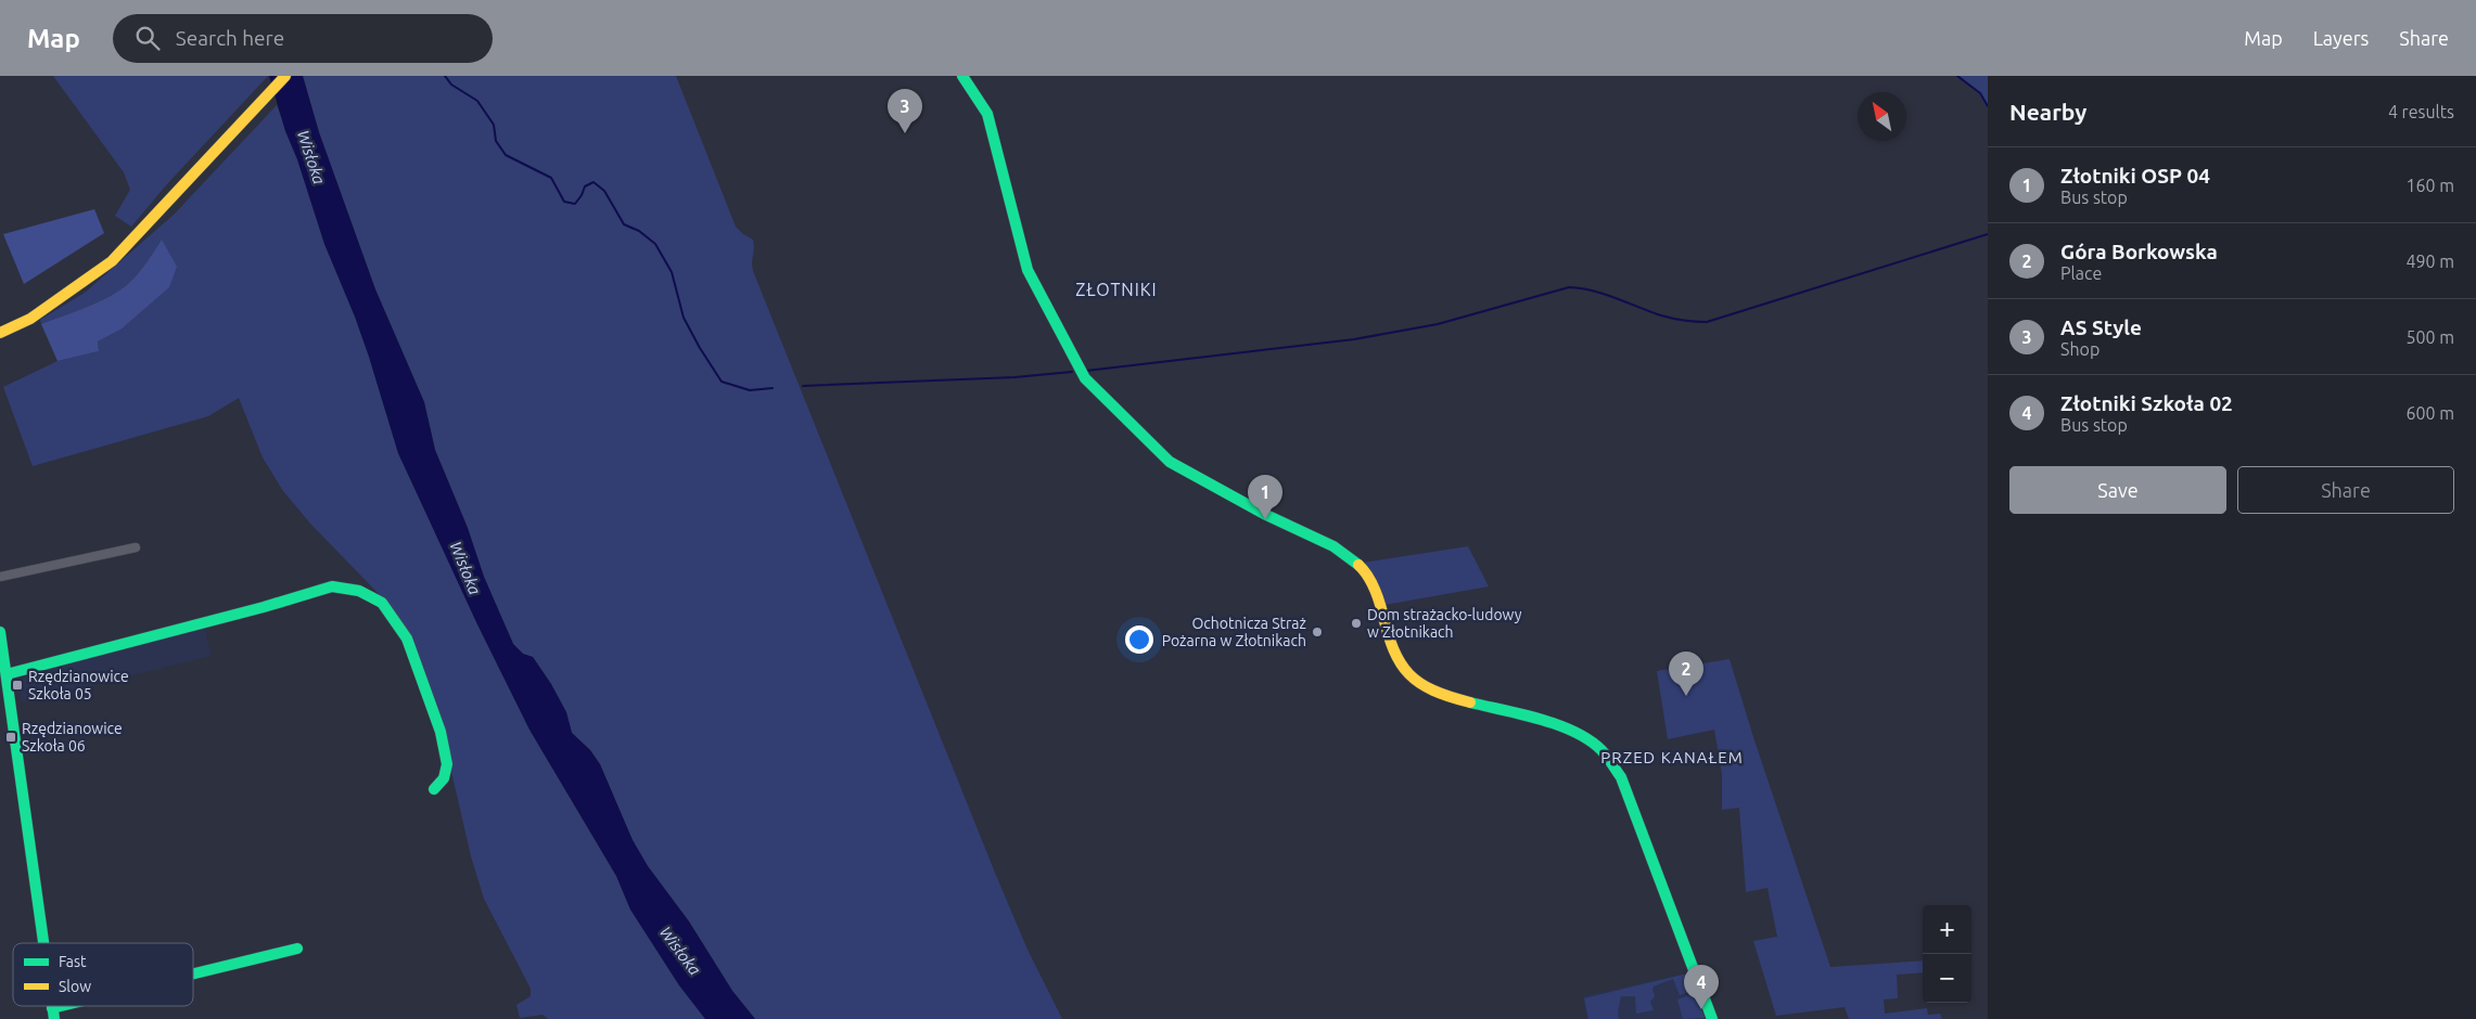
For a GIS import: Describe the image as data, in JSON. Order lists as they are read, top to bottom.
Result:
{
  "districts": ["ZŁOTNIKI", "PRZED KANAŁEM"],
  "water": ["Wisłoka"],
  "places": {
    "other": ["Dom strażacko-ludowy w Złotnikach", "Ochotnicza Straż Pożarna w Złotnikach"],
    "transit": ["Rzędzianowice Szkoła 05", "Rzędzianowice Szkoła 06"]
  },
  "legend": ["Fast", "Slow"],
  "north": "top left",
  "page": {
    "header": "Map",
    "search": "Search here",
    "nav": ["Map", "Layers", "Share"],
    "heading": ["Nearby", "4 results"],
    "pins": [
      "3",
      "1",
      "2",
      "4"
    ],
    "list": [
      {
        "mark": "1",
        "name": "Złotniki OSP 04",
        "note": "Bus stop",
        "value": "160 m"
      },
      {
        "mark": "2",
        "name": "Góra Borkowska",
        "note": "Place",
        "value": "490 m"
      },
      {
        "mark": "3",
        "name": "AS Style",
        "note": "Shop",
        "value": "500 m"
      },
      {
        "mark": "4",
        "name": "Złotniki Szkoła 02",
        "note": "Bus stop",
        "value": "600 m"
      }
    ],
    "buttons": ["Save", "Share"],
    "map_buttons": ["+", "−"]
  }
}
